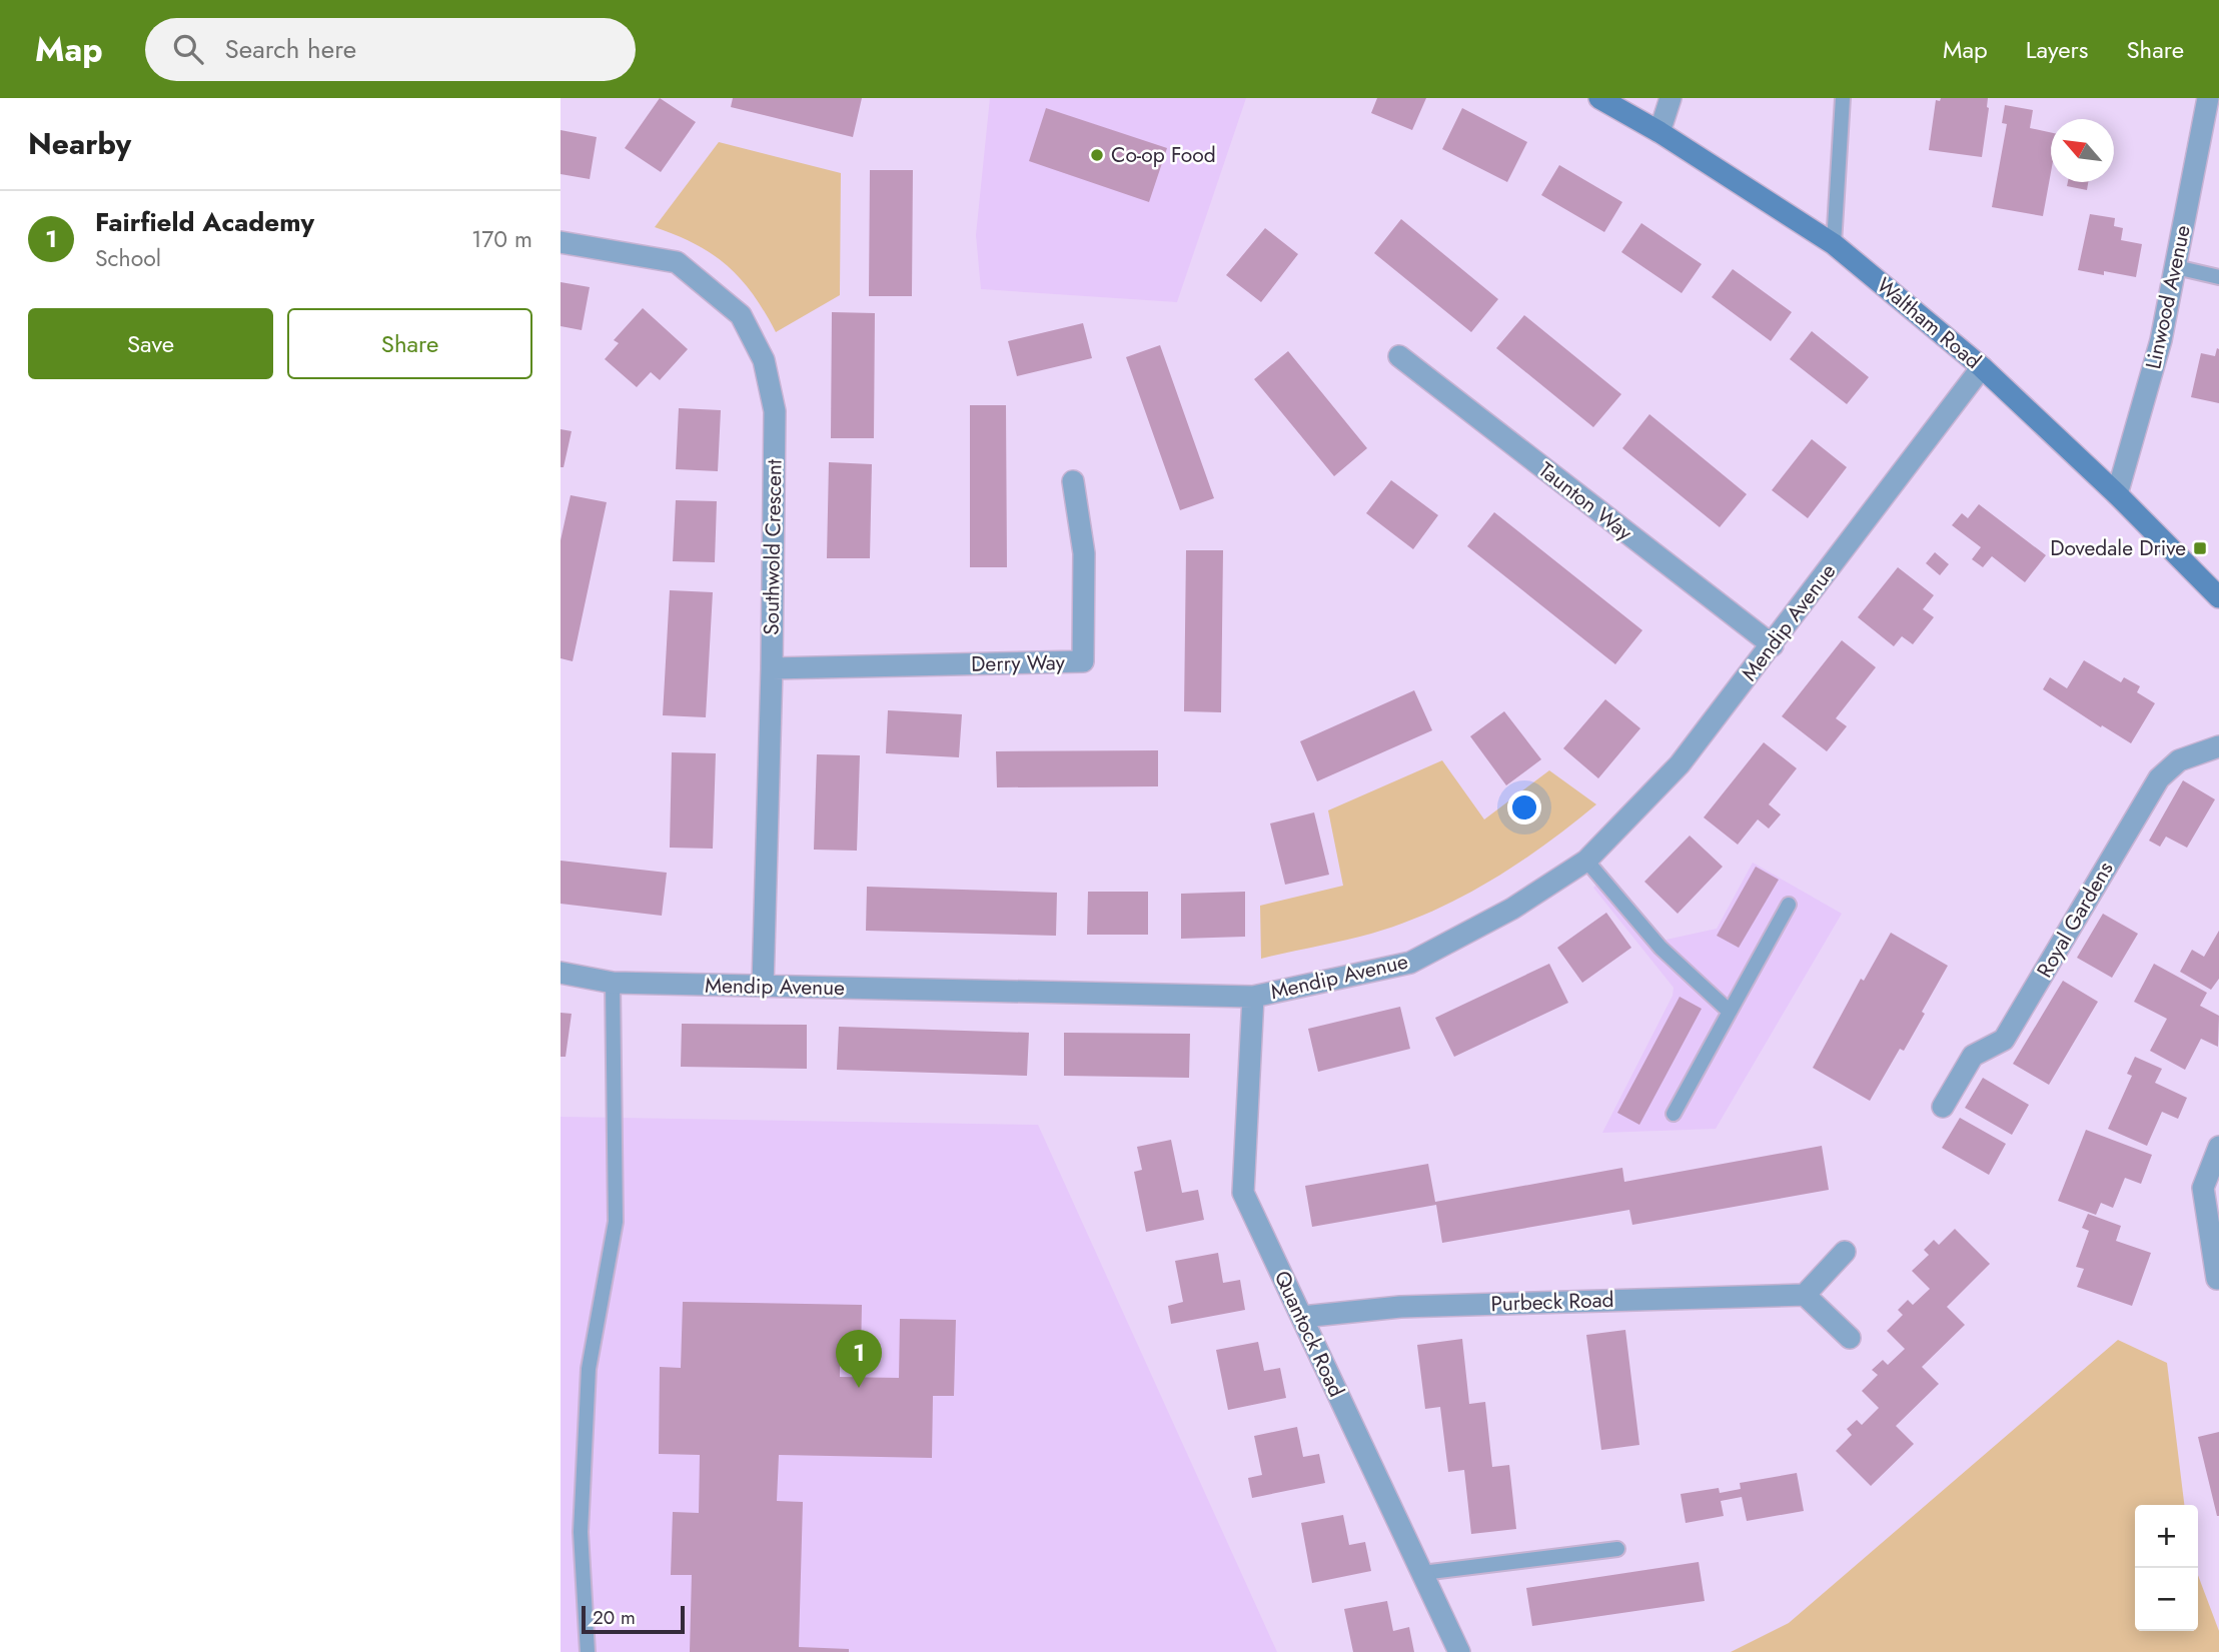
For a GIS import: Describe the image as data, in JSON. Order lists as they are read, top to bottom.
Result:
{
  "streets": {
    "main road": ["Waltham Road"],
    "street": [
      "Linwood Avenue",
      "Taunton Way",
      "Southwold Crescent",
      "Mendip Avenue",
      "Derry Way",
      "Royal Gardens",
      "Purbeck Road",
      "Quantock Road"
    ]
  },
  "crossings": [
    ["Linwood Avenue", "Waltham Road"],
    ["Waltham Road", "Mendip Avenue"],
    ["Taunton Way", "Mendip Avenue"],
    ["Southwold Crescent", "Mendip Avenue"],
    ["Southwold Crescent", "Derry Way"],
    ["Mendip Avenue", "Quantock Road"],
    ["Purbeck Road", "Quantock Road"]
  ],
  "places": {
    "other": ["Co-op Food"],
    "transit": ["Dovedale Drive"]
  },
  "scale_bar": "20 m",
  "north": "top left",
  "page": {
    "header": "Map",
    "search": "Search here",
    "nav": ["Map", "Layers", "Share"],
    "heading": "Nearby",
    "list": [
      {
        "mark": "1",
        "name": "Fairfield Academy",
        "note": "School",
        "value": "170 m"
      }
    ],
    "buttons": ["Save", "Share"],
    "pins": "1",
    "map_buttons": ["+", "−"],
    "scale": "20 m"
  }
}
